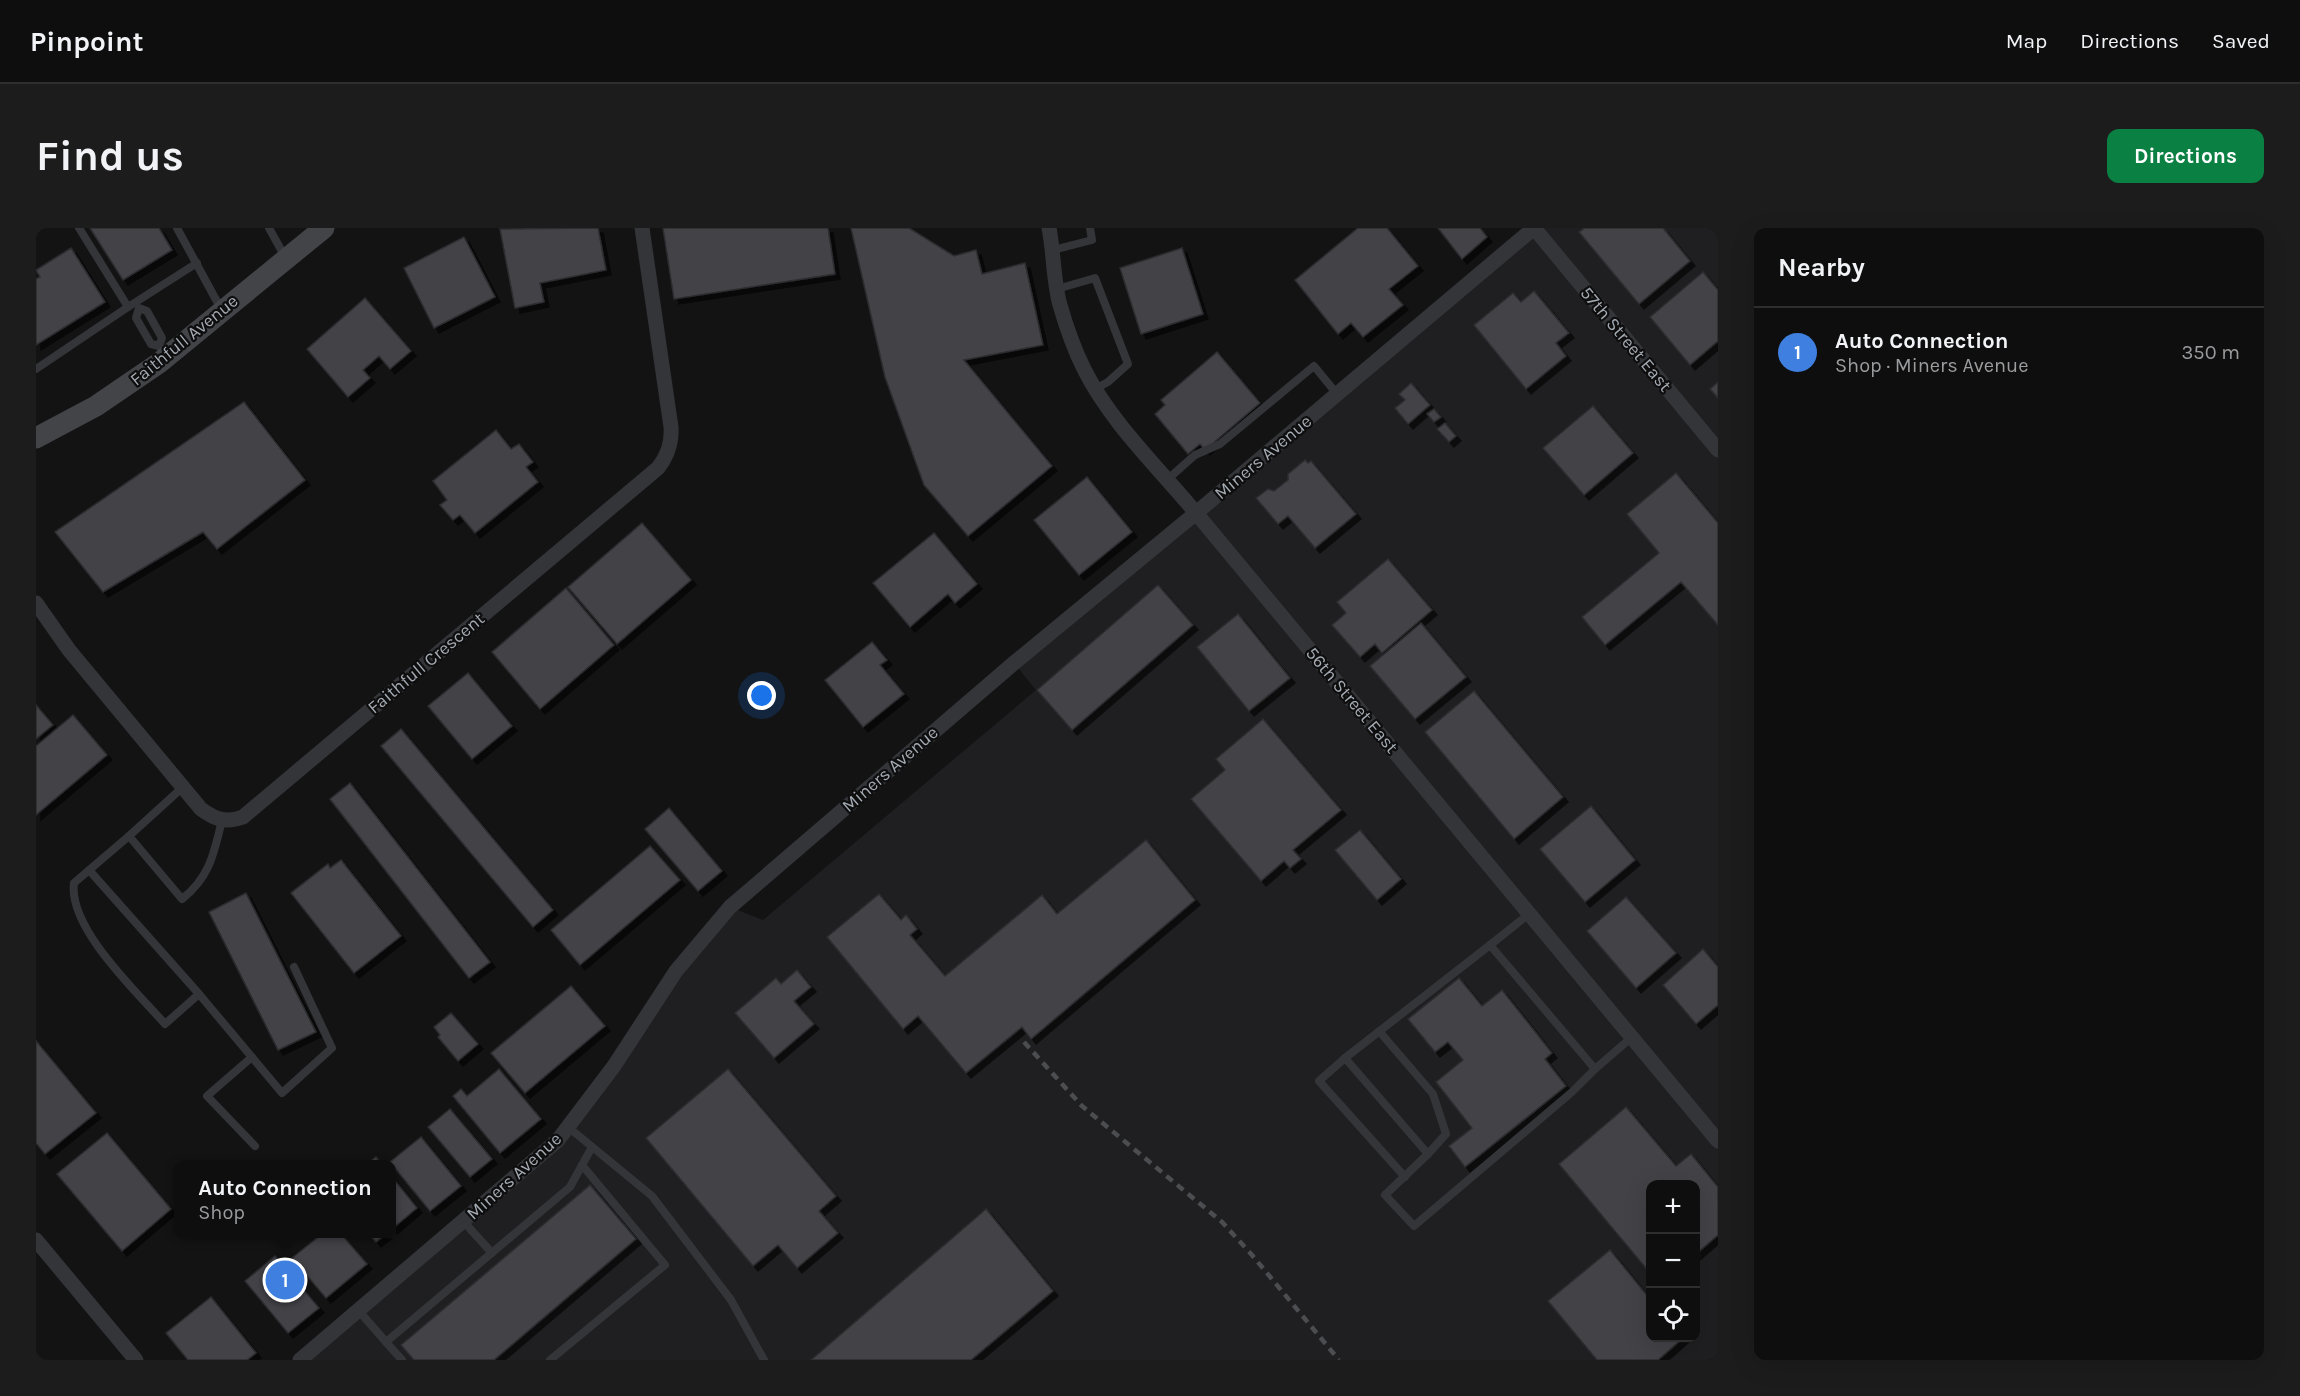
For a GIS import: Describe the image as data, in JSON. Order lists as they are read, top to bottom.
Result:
{
  "streets": {
    "street": [
      "57th Street East",
      "Faithfull Avenue",
      "Miners Avenue",
      "Faithfull Crescent",
      "56th Street East"
    ]
  },
  "crossings": [
    ["57th Street East", "Miners Avenue"],
    ["Miners Avenue", "56th Street East"]
  ],
  "page": {
    "header": "Pinpoint",
    "nav": ["Map", "Directions", "Saved"],
    "buttons": "Directions",
    "title": "Find us",
    "heading": "Nearby",
    "list": [
      {
        "mark": "1",
        "name": "Auto Connection",
        "note": "Shop · Miners Avenue",
        "value": "350 m"
      }
    ],
    "popup": ["Auto Connection", "Shop"],
    "map_buttons": ["+", "−"],
    "pins": "1"
  }
}
